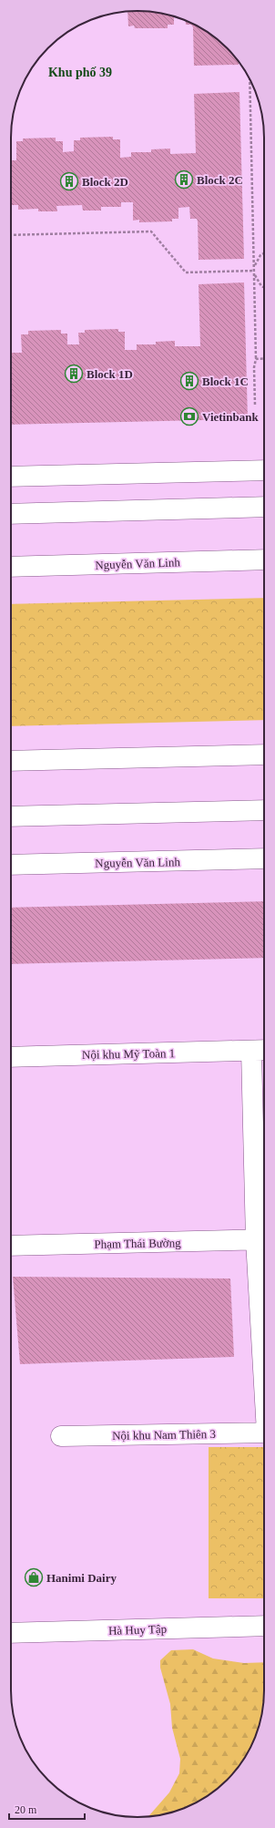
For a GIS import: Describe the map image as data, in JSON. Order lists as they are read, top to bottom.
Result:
{
  "streets": {
    "main road": [
      "Nguyễn Văn Linh",
      "Nội khu Mỹ Toàn 1",
      "Phạm Thái Bường",
      "Nội khu Nam Thiên 3",
      "Hà Huy Tập"
    ]
  },
  "crossings": [
    ["Nội khu Mỹ Toàn 1", "Phạm Thái Bường"],
    ["Nội khu Mỹ Toàn 1", "Nội khu Nam Thiên 3"],
    ["Phạm Thái Bường", "Nội khu Nam Thiên 3"]
  ],
  "districts": ["Khu phố 39"],
  "places": {
    "building": [
      "Block 2C",
      "Block 2D",
      "Block 1D",
      "Block 1C"
    ],
    "bank": ["Vietinbank"],
    "shop": ["Hanimi Dairy"]
  },
  "scale_bar": "20 m"
}
